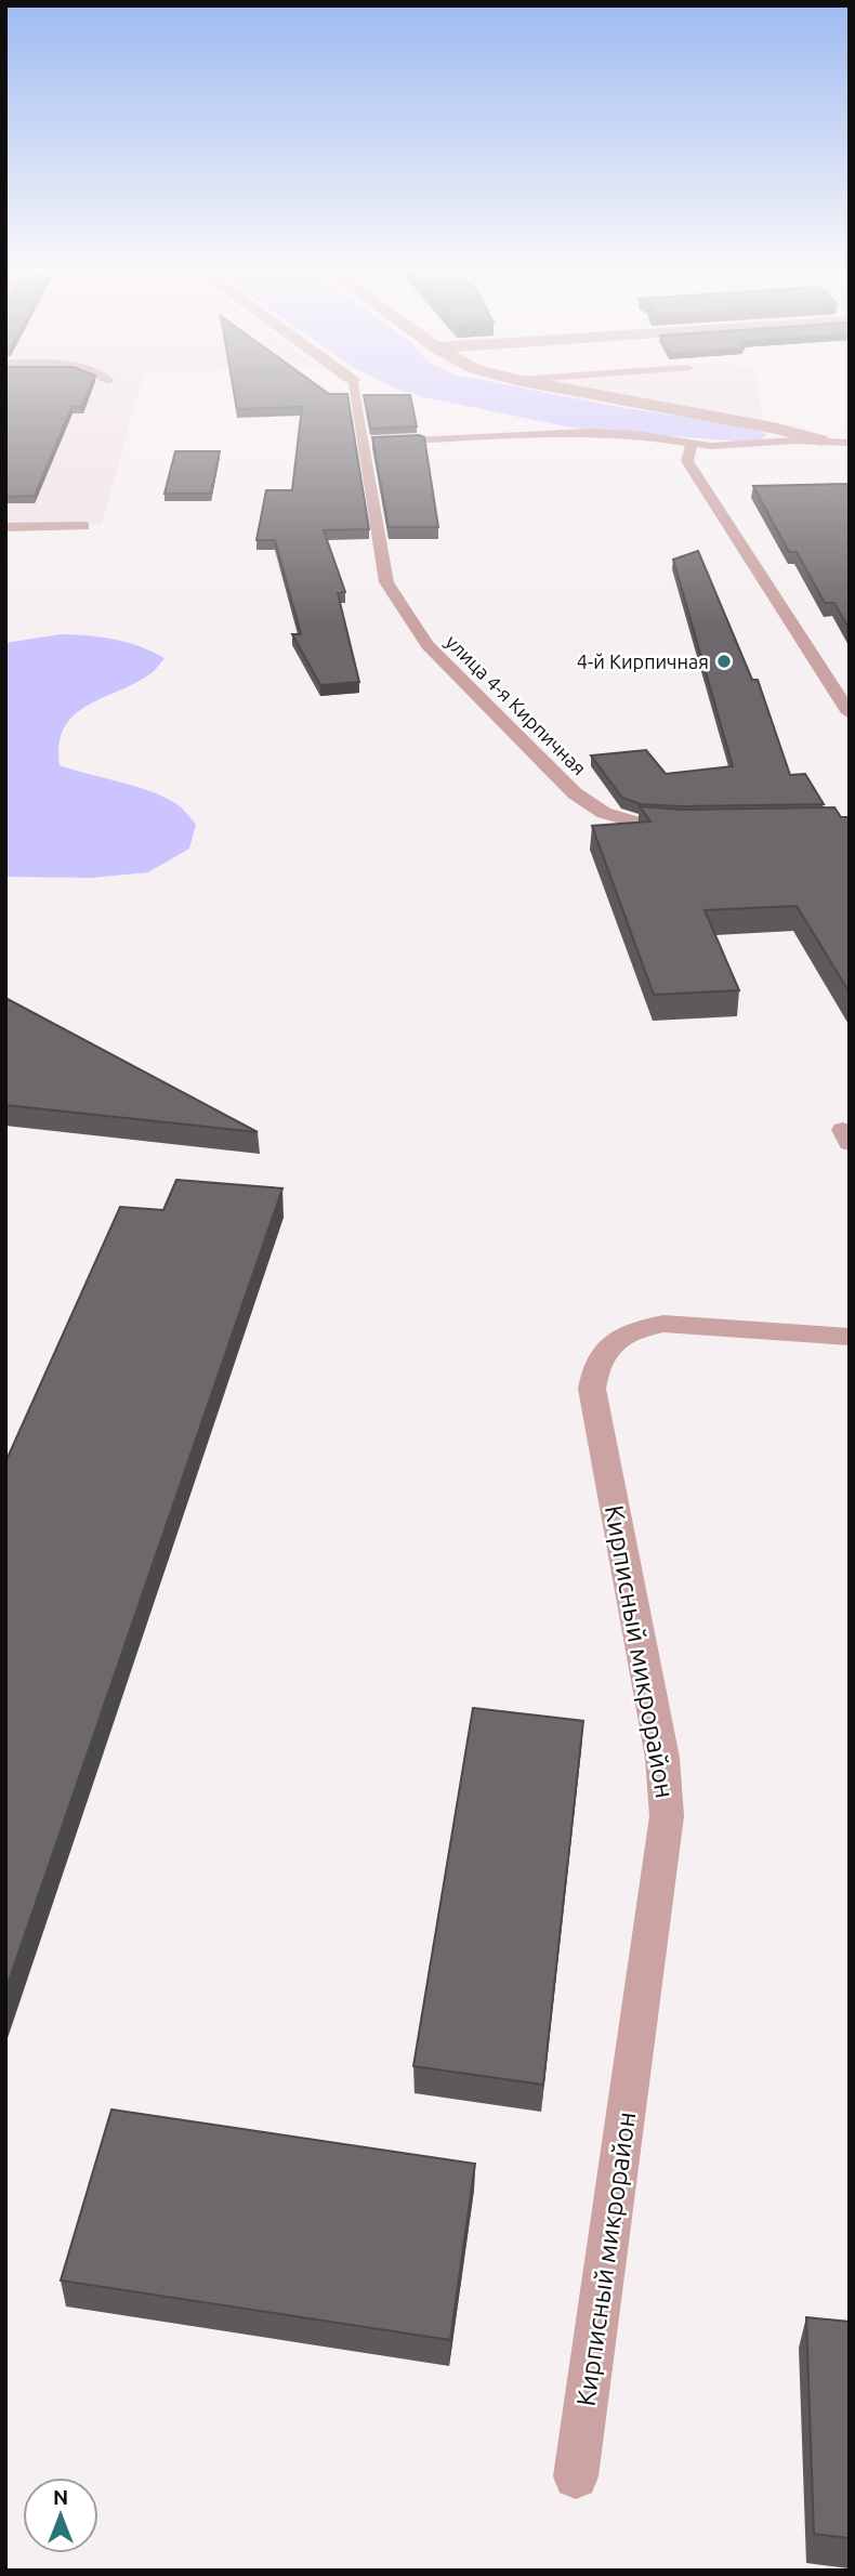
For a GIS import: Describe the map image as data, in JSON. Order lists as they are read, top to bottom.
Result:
{
  "streets": {
    "lane": ["улица 4-я Кирпичная", "Кирписный микрорайон"]
  },
  "places": ["4-й Кирпичная"],
  "north": "top"
}
